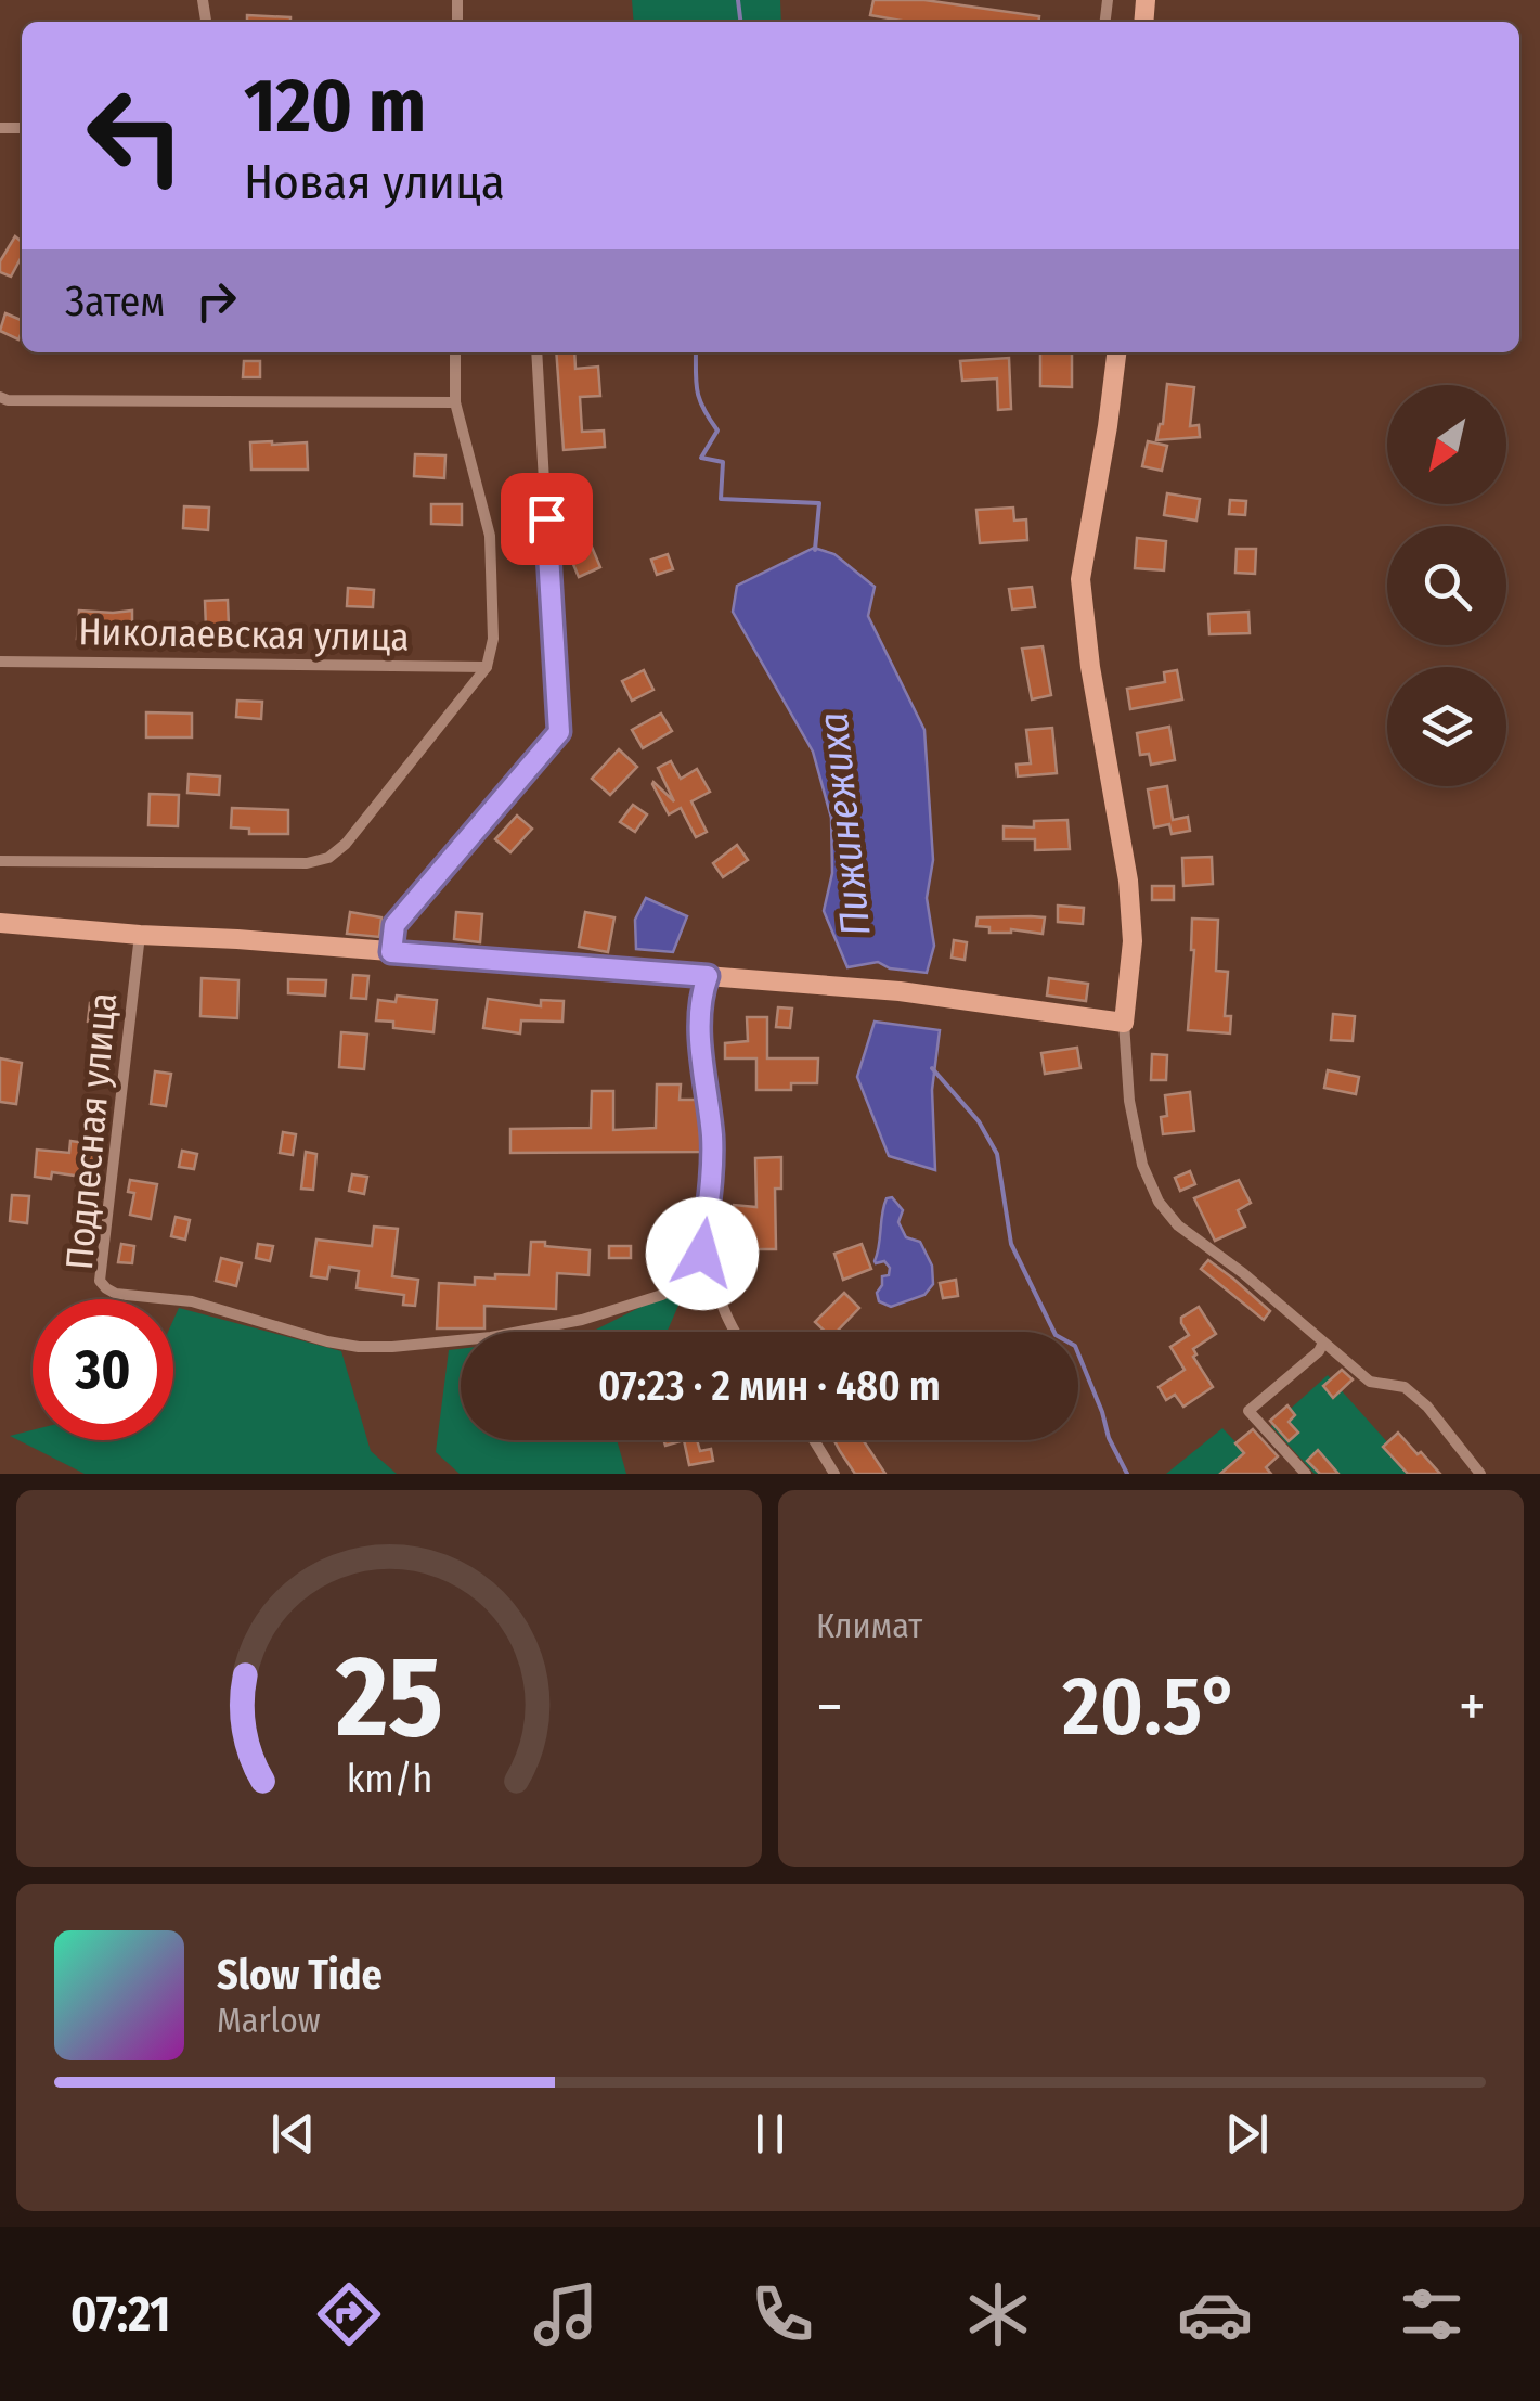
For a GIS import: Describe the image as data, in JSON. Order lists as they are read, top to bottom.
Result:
{
  "streets": {
    "street": ["Николаевская улица", "Подлесная улица"]
  },
  "water": ["Пижинежиха"],
  "north": "bottom left",
  "page": {
    "turn": ["120 m", "Новая улица"],
    "then": "Затем",
    "limit": "30",
    "trip": "07:23 · 2 мин · 480 m",
    "tile": "Климат",
    "heat": ["−", "20.5°", "+"],
    "song": ["Slow Tide", "Marlow"],
    "tabs": "07:21",
    "gauge": ["25", "km/h"]
  }
}
